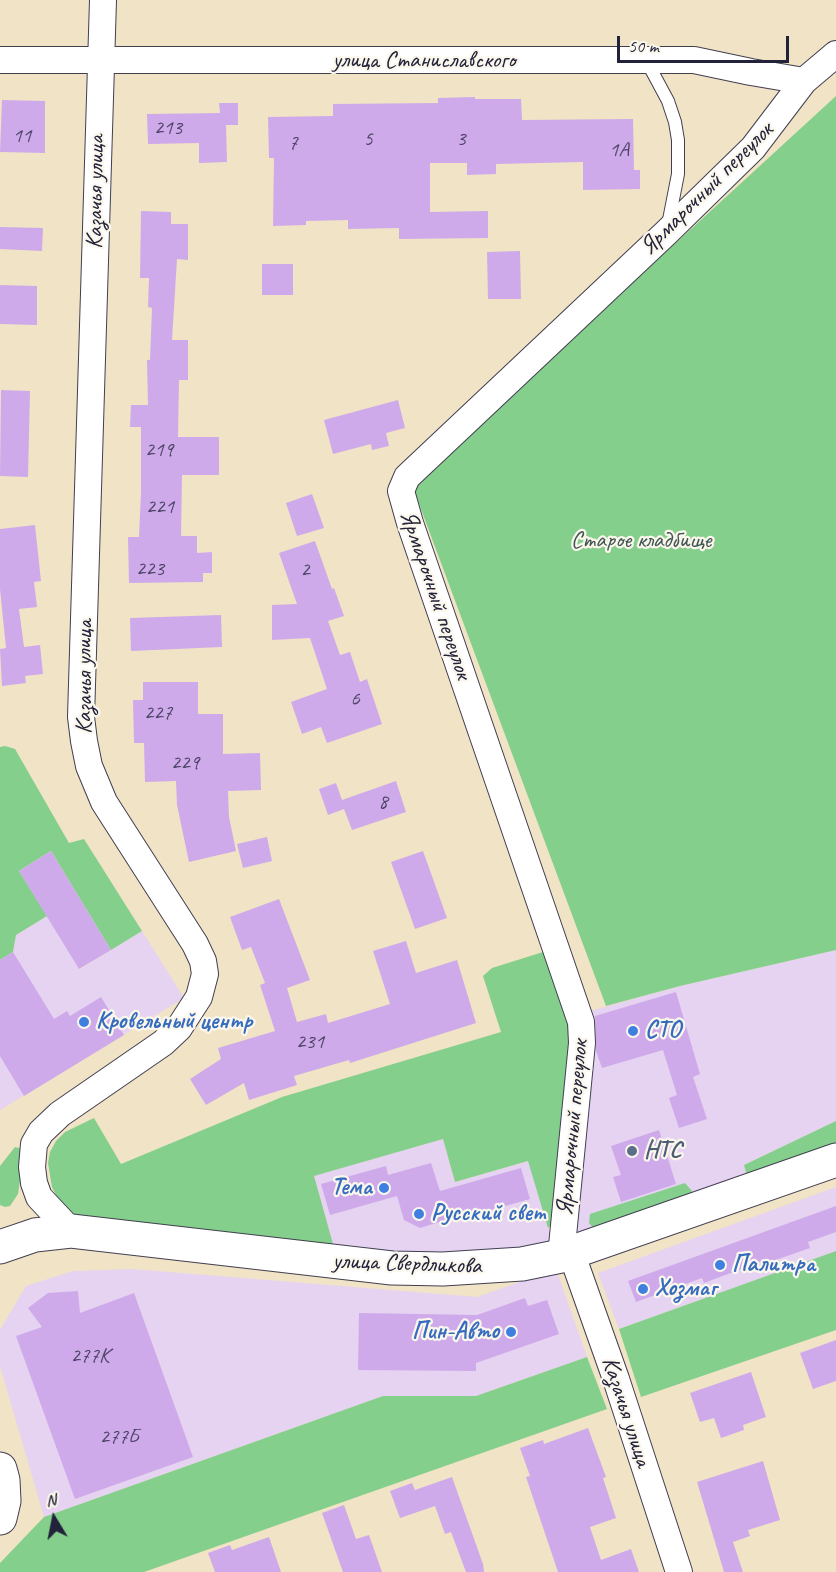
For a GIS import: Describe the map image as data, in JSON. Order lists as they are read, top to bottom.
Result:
{
  "streets": {
    "street": [
      "улица Станиславского",
      "Ярмарочный переулок",
      "Казачья улица",
      "улица Свердликова"
    ]
  },
  "crossings": [
    ["улица Станиславского", "Ярмарочный переулок"],
    ["улица Станиславского", "Казачья улица"],
    ["Ярмарочный переулок", "Казачья улица"],
    ["Ярмарочный переулок", "улица Свердликова"],
    ["Казачья улица", "улица Свердликова"]
  ],
  "parks": ["Старое кладбище"],
  "places": [
    "Кровельный центр",
    "СТО",
    "НТС",
    "Тема",
    "Русский свет",
    "Палитра",
    "Хозмаг",
    "Пин-Авто"
  ],
  "house_numbers": [
    "213",
    "11",
    "5",
    "3",
    "7",
    "1А",
    "219",
    "221",
    "223",
    "2",
    "6",
    "227",
    "229",
    "8",
    "231",
    "277К",
    "277Б"
  ],
  "scale_bar": "50 m",
  "north": "top"
}
